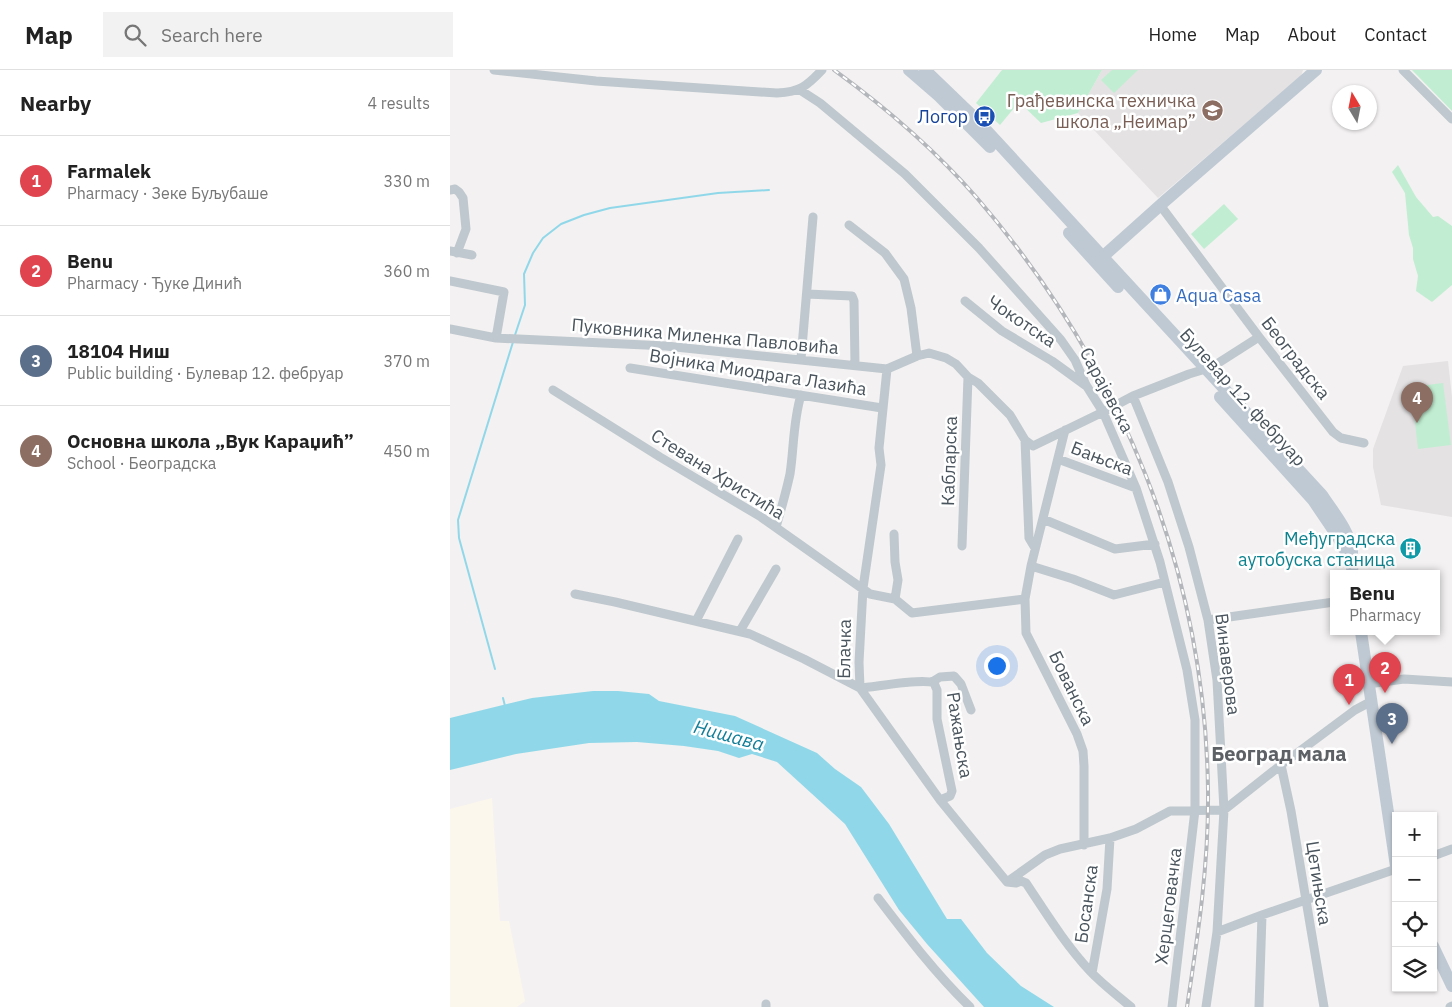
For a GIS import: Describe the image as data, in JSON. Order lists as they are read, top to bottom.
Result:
{
  "streets": {
    "main road": ["Булевар 12. фебруар"],
    "street": [
      "Чокотска",
      "Пуковника Миленка Павловића",
      "Београдска",
      "Војника Миодрага Лазића",
      "Сарајевска",
      "Бањска",
      "Кабларска",
      "Стевана Христића",
      "Блачка",
      "Винаверова",
      "Бованска",
      "Ражањска",
      "Цетињска",
      "Босанска",
      "Херцеговачка"
    ]
  },
  "crossings": [
    ["Чокотска", "Сарајевска"],
    ["Пуковника Миленка Павловића", "Блачка"],
    ["Војника Миодрага Лазића", "Блачка"],
    ["Сарајевска", "Бањска"],
    ["Сарајевска", "Херцеговачка"],
    ["Бањска", "Бованска"],
    ["Стевана Христића", "Блачка"],
    ["Блачка", "Ражањска"]
  ],
  "districts": ["Београд мала"],
  "water": ["Нишава"],
  "places": {
    "school or university": ["Грађевинска техничка школа „Неимар”"],
    "bus stop": ["Логор"],
    "shop": ["Aqua Casa"],
    "building": ["Међуградска аутобуска станица"]
  },
  "north": "top",
  "page": {
    "header": "Map",
    "search": "Search here",
    "nav": [
      "Home",
      "Map",
      "About",
      "Contact"
    ],
    "heading": ["Nearby", "4 results"],
    "list": [
      {
        "mark": "1",
        "name": "Farmalek",
        "note": "Pharmacy · Зеке Буљубаше",
        "value": "330 m"
      },
      {
        "mark": "2",
        "name": "Benu",
        "note": "Pharmacy · Ђуке Динић",
        "value": "360 m"
      },
      {
        "mark": "3",
        "name": "18104 Ниш",
        "note": "Public building · Булевар 12. фебруар",
        "value": "370 m"
      },
      {
        "mark": "4",
        "name": "Основна школа „Вук Караџић”",
        "note": "School · Београдска",
        "value": "450 m"
      }
    ],
    "pins": [
      "4",
      "2",
      "1",
      "3"
    ],
    "popup": ["Benu", "Pharmacy"],
    "map_buttons": ["+", "−"]
  }
}
